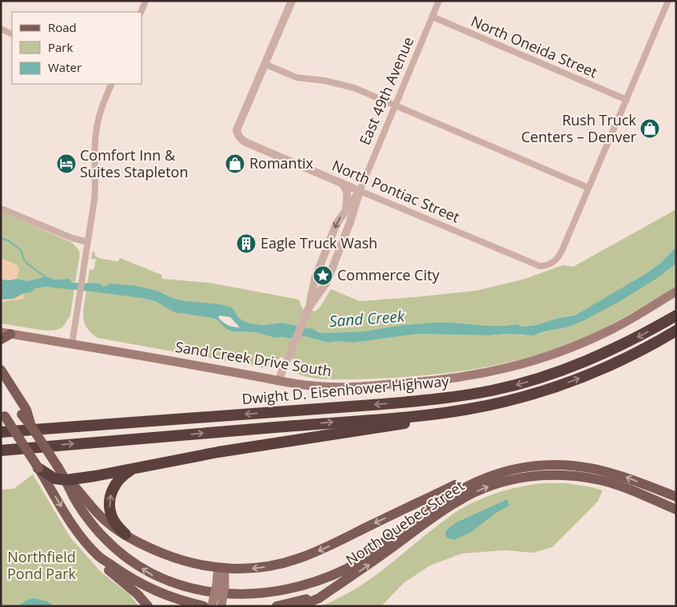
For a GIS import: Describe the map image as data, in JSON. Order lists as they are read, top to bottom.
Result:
{
  "streets": {
    "highway": ["Dwight D. Eisenhower Highway"],
    "main road": ["Sand Creek Drive South", "North Quebec Street"],
    "street": ["North Oneida Street", "East 49th Avenue", "North Pontiac Street"]
  },
  "crossings": [
    ["North Oneida Street", "East 49th Avenue"],
    ["East 49th Avenue", "North Pontiac Street"],
    ["East 49th Avenue", "Sand Creek Drive South"]
  ],
  "water": ["Sand Creek"],
  "parks": ["Northfield Pond Park"],
  "places": {
    "shop": ["Rush Truck Centers – Denver", "Romantix"],
    "hotel": ["Comfort Inn & Suites Stapleton"],
    "building": ["Eagle Truck Wash"],
    "place": ["Commerce City"]
  },
  "legend": ["Road", "Park", "Water"]
}
